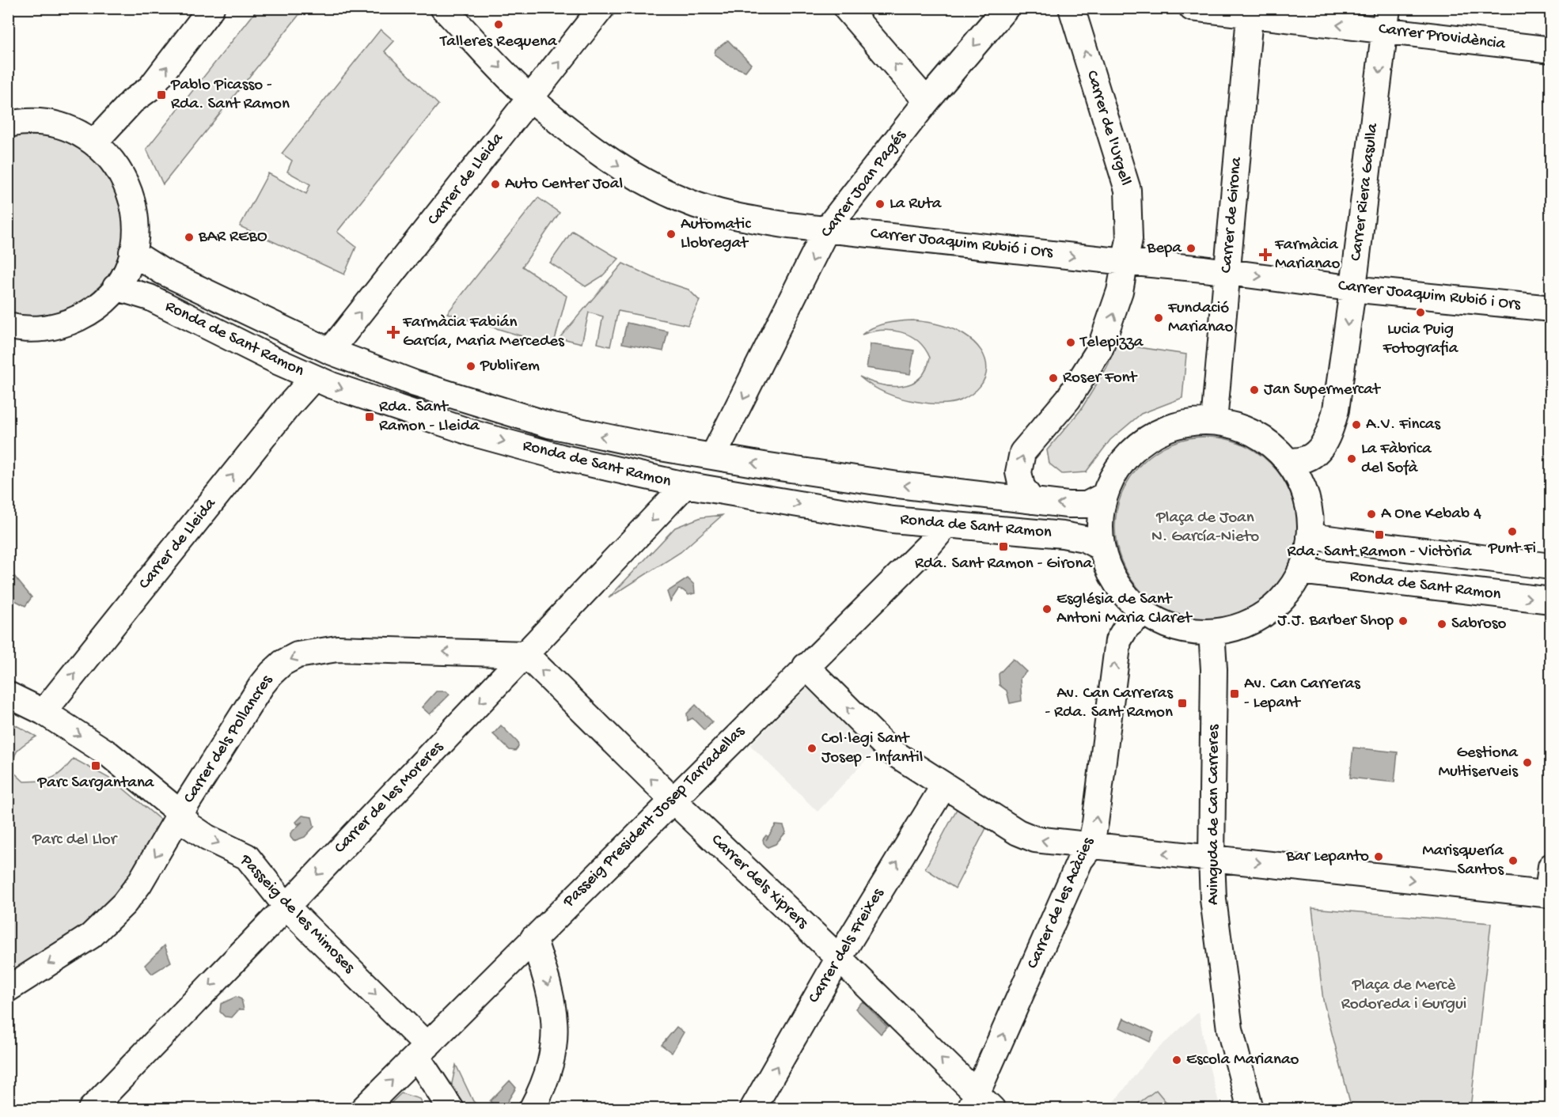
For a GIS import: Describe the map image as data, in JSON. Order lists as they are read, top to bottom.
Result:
{
  "streets": {
    "street": [
      "Carrer Providència",
      "Carrer de l'Urgell",
      "Carrer de Lleida",
      "Carrer Joan Pagés",
      "Carrer Riera Gasulla",
      "Carrer de Girona",
      "Carrer Joaquim Rubió i Ors",
      "Ronda de Sant Ramon",
      "Carrer dels Pollancres",
      "Carrer de les Moreres",
      "Avinguda de Can Carreres",
      "Passeig President Josep Tarradellas",
      "Carrer dels Xiprers",
      "Carrer de les Acàcies",
      "Passeig de les Mimoses",
      "Carrer dels Freixes"
    ]
  },
  "crossings": [
    ["Carrer Providència", "Carrer Riera Gasulla"],
    ["Carrer Providència", "Carrer de Girona"],
    ["Carrer de l'Urgell", "Carrer Joaquim Rubió i Ors"],
    ["Carrer de l'Urgell", "Ronda de Sant Ramon"],
    ["Carrer de Lleida", "Carrer Joaquim Rubió i Ors"],
    ["Carrer de Lleida", "Ronda de Sant Ramon"],
    ["Carrer de Lleida", "Passeig de les Mimoses"],
    ["Carrer Joan Pagés", "Carrer Joaquim Rubió i Ors"],
    ["Carrer Joan Pagés", "Ronda de Sant Ramon"],
    ["Carrer Riera Gasulla", "Carrer Joaquim Rubió i Ors"],
    ["Carrer de Girona", "Carrer Joaquim Rubió i Ors"],
    ["Ronda de Sant Ramon", "Carrer de les Moreres"],
    ["Ronda de Sant Ramon", "Passeig President Josep Tarradellas"],
    ["Carrer dels Pollancres", "Carrer de les Moreres"],
    ["Carrer dels Pollancres", "Carrer dels Xiprers"],
    ["Carrer dels Pollancres", "Passeig de les Mimoses"],
    ["Carrer de les Moreres", "Carrer dels Xiprers"],
    ["Carrer de les Moreres", "Passeig de les Mimoses"],
    ["Passeig President Josep Tarradellas", "Carrer dels Xiprers"],
    ["Passeig President Josep Tarradellas", "Passeig de les Mimoses"],
    ["Carrer dels Xiprers", "Carrer de les Acàcies"],
    ["Carrer dels Xiprers", "Carrer dels Freixes"]
  ],
  "one_way": [
    "Carrer Providència",
    "Carrer de l'Urgell",
    "Carrer de Lleida",
    "Carrer Joan Pagés",
    "Carrer Riera Gasulla",
    "Carrer Joaquim Rubió i Ors",
    "Carrer dels Pollancres",
    "Carrer de les Moreres",
    "Carrer dels Xiprers",
    "Carrer de les Acàcies",
    "Passeig de les Mimoses",
    "Carrer dels Freixes"
  ],
  "parks": ["Plaça de Joan N. García-Nieto", "Parc del Llor", "Plaça de Mercè Rodoreda i Gurgui"],
  "places": {
    "other": [
      "Talleres Requena",
      "Auto Center Joal",
      "La Ruta",
      "Automatic Llobregat",
      "BAR REBO",
      "Bepa",
      "Lucia Puig Fotografia",
      "Fundació Marianao",
      "Telepizza",
      "Publirem",
      "Roser Font",
      "Jan Supermercat",
      "A.V. Fincas",
      "La Fàbrica del Sofà",
      "A One Kebab 4",
      "Punt Fi",
      "Església de Sant Antoni Maria Claret",
      "J.J. Barber Shop",
      "Sabroso",
      "Col·legi Sant Josep - Infantil",
      "Gestiona Multiserveis",
      "Bar Lepanto",
      "Marisquería Santos",
      "Escola Marianao"
    ],
    "transit": [
      "Pablo Picasso - Rda. Sant Ramon",
      "Rda. Sant Ramon - Lleida",
      "Rda. Sant Ramon - Victòria",
      "Rda. Sant Ramon - Girona",
      "Av. Can Carreras - Lepant",
      "Av. Can Carreras - Rda. Sant Ramon",
      "Parc Sargantana"
    ],
    "health": ["Farmàcia Marianao", "Farmàcia Fabián García, Maria Mercedes"]
  }
}
